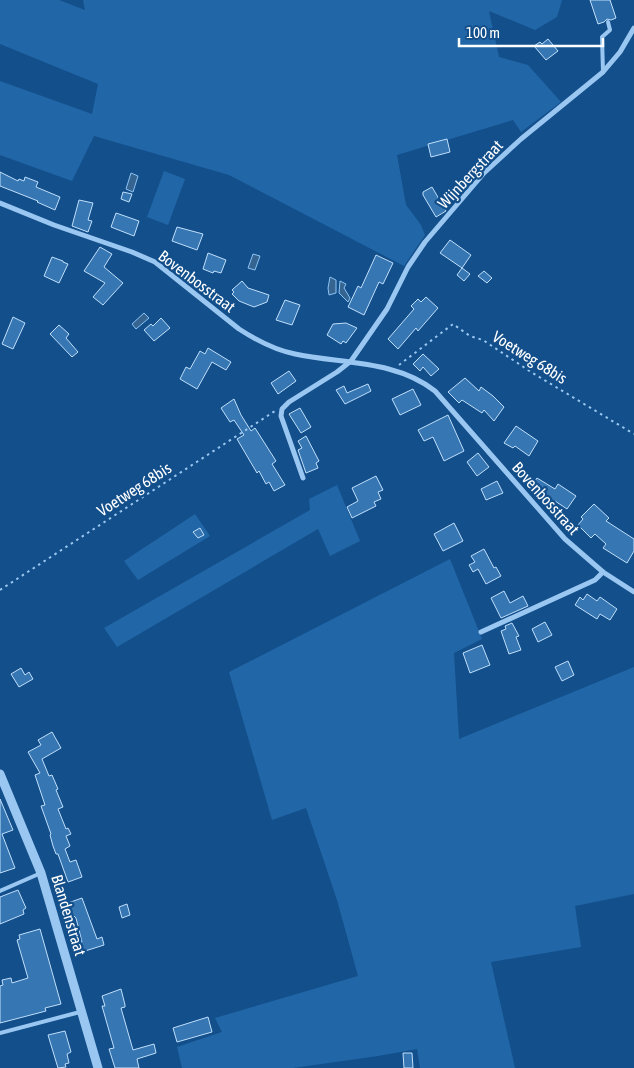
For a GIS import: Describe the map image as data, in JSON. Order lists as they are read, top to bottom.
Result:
{
  "streets": {
    "street": ["Wijnbergstraat", "Bovenbosstraat", "Blandenstraat"],
    "path": ["Voetweg 68bis"]
  },
  "crossings": [
    ["Wijnbergstraat", "Bovenbosstraat"],
    ["Bovenbosstraat", "Voetweg 68bis"]
  ],
  "scale_bar": "100 m"
}
